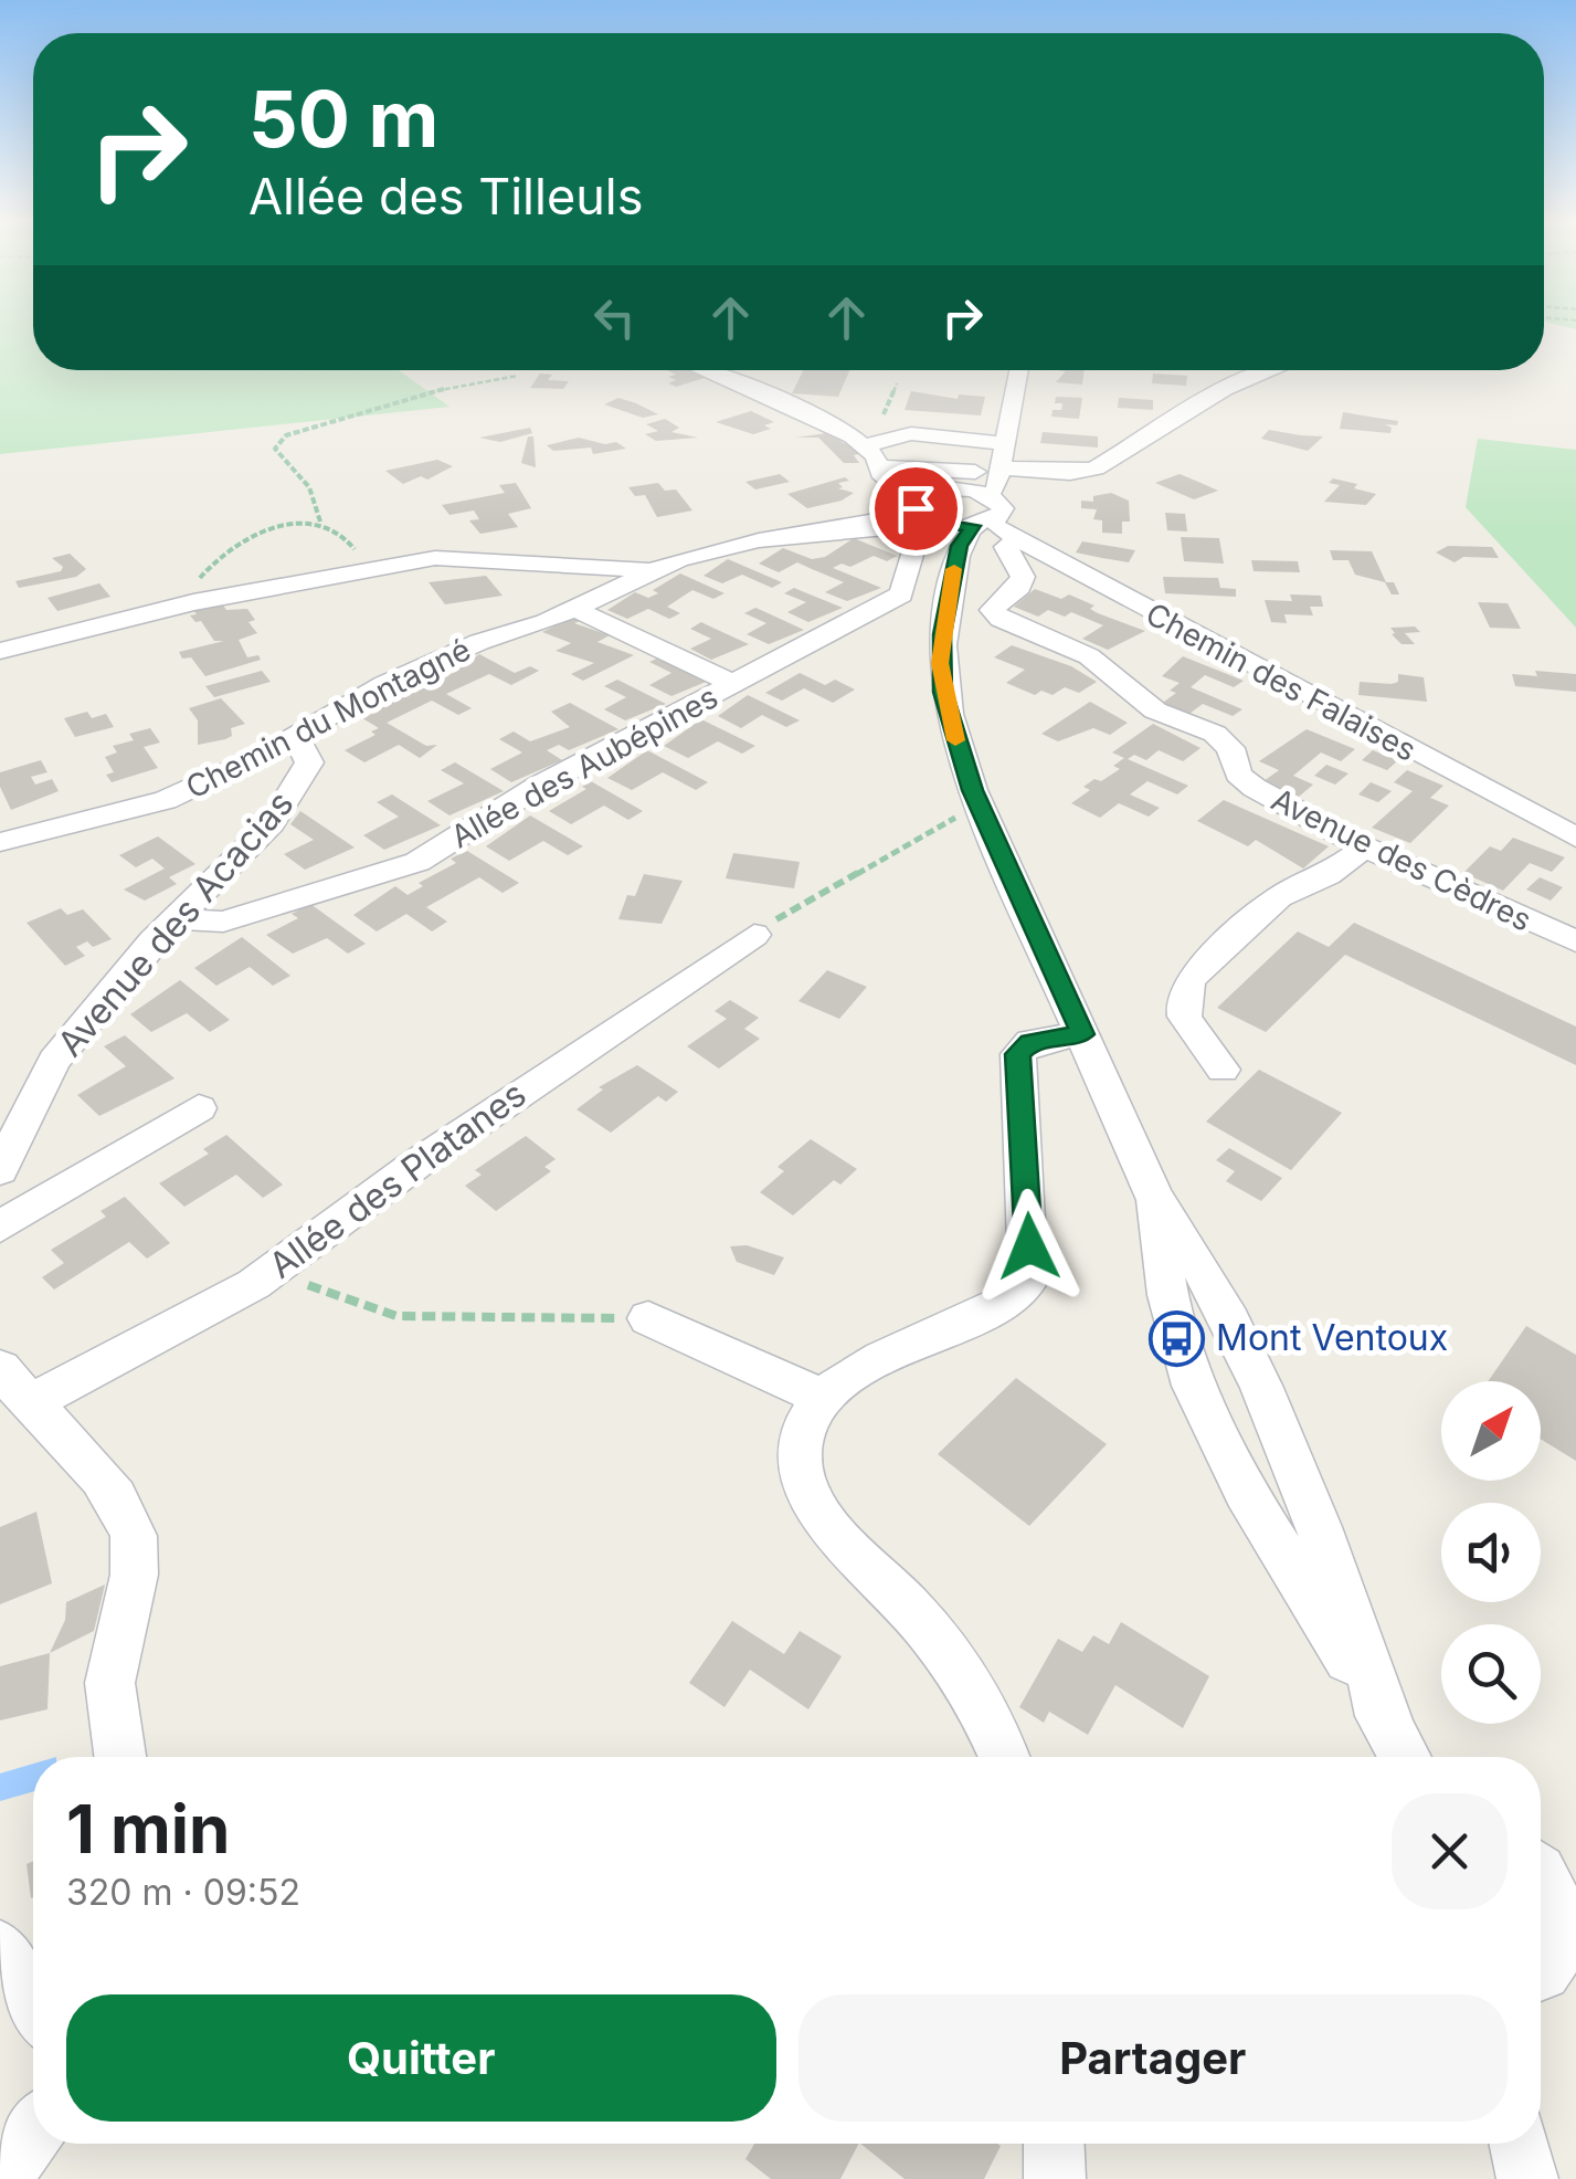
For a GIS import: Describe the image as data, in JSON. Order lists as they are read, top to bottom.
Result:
{
  "streets": {
    "street": [
      "Chemin des Falaises",
      "Chemin du Montagné",
      "Allée des Aubépines",
      "Avenue des Cèdres",
      "Avenue des Acacias",
      "Allée des Platanes"
    ]
  },
  "crossings": [
    ["Chemin des Falaises", "Chemin du Montagné"],
    ["Chemin des Falaises", "Avenue des Cèdres"],
    ["Chemin du Montagné", "Allée des Aubépines"],
    ["Chemin du Montagné", "Avenue des Acacias"],
    ["Allée des Aubépines", "Avenue des Acacias"]
  ],
  "places": {
    "bus stop": ["Mont Ventoux"]
  },
  "north": "top right",
  "page": {
    "turn": ["50 m", "Allée des Tilleuls"],
    "heading": ["1 min", "320 m · 09:52"],
    "buttons": ["Quitter", "Partager"]
  }
}
